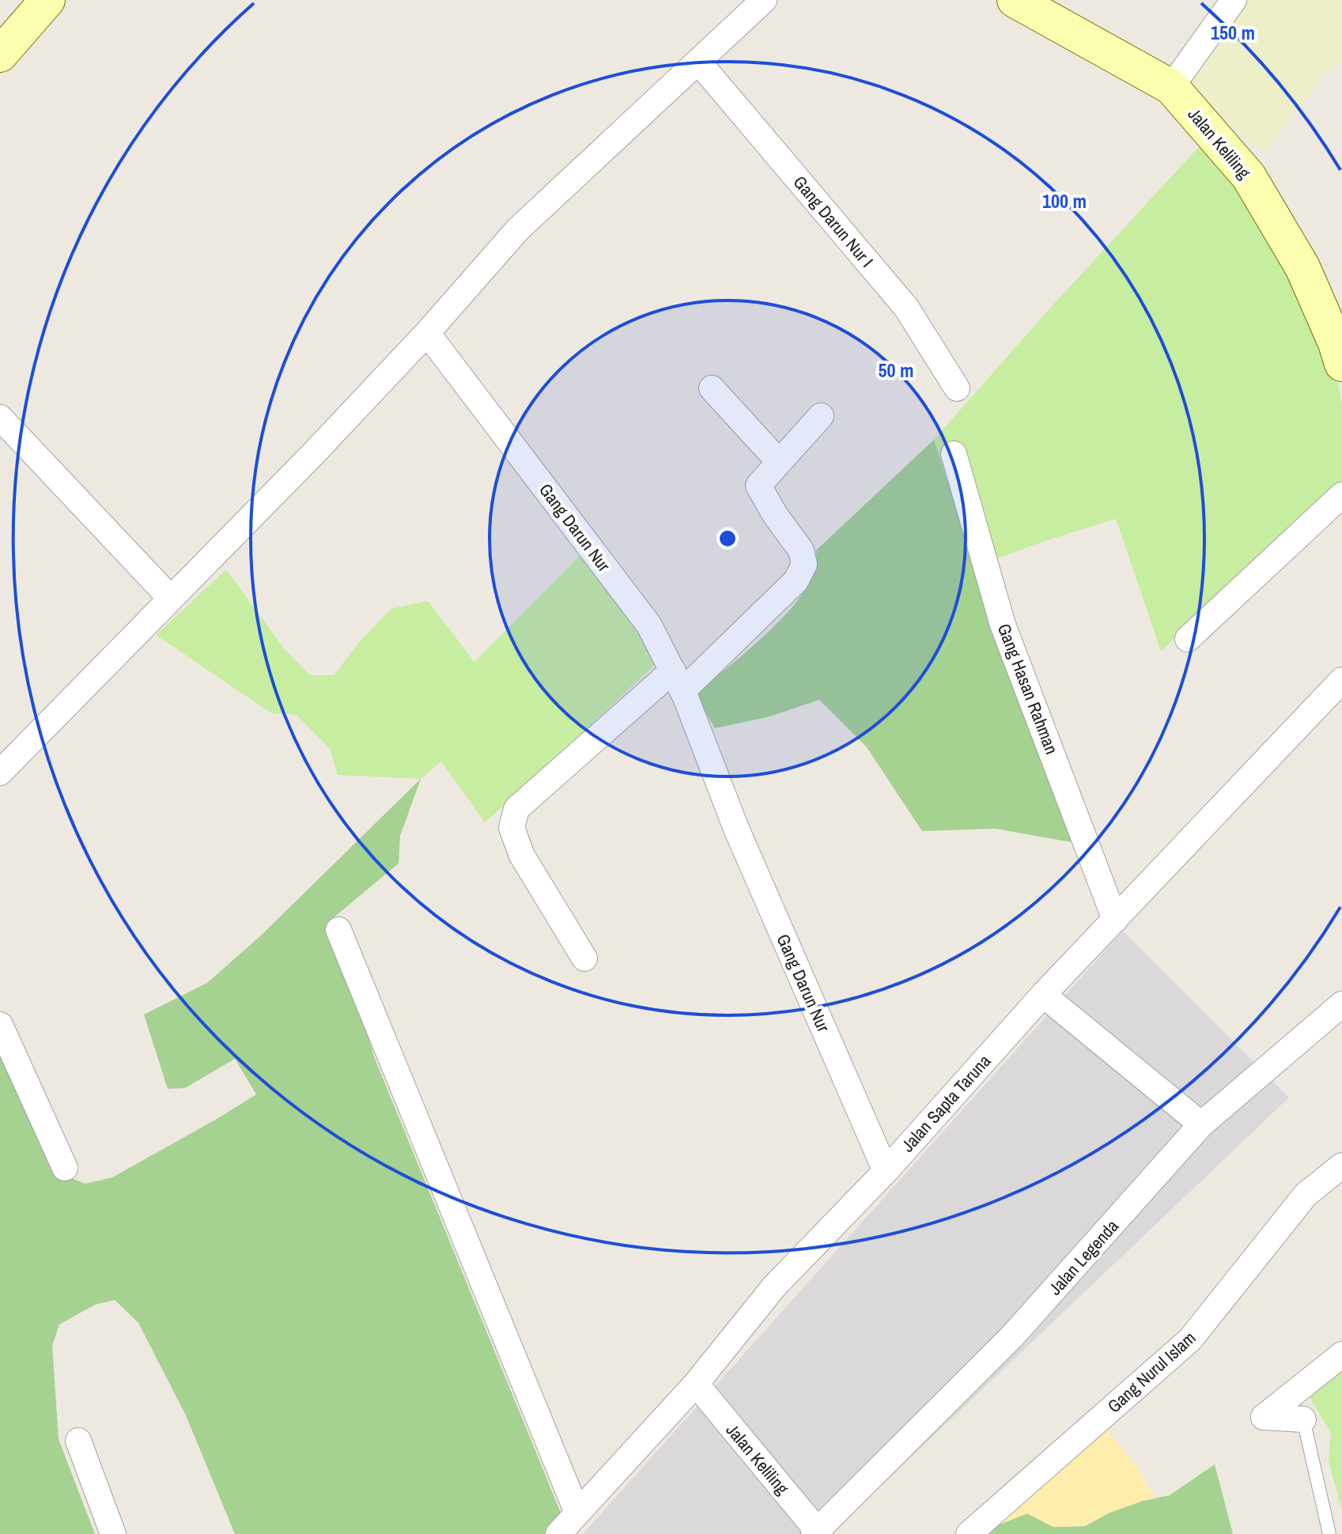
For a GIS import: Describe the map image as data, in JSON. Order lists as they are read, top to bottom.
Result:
{
  "streets": {
    "street": [
      "Jalan Keliling",
      "Gang Darun Nur I",
      "Gang Darun Nur",
      "Gang Hasan Rahman",
      "Jalan Sapta Taruna",
      "Jalan Legenda",
      "Gang Nurul Islam"
    ]
  },
  "crossings": [
    ["Jalan Keliling", "Jalan Sapta Taruna"],
    ["Jalan Keliling", "Jalan Legenda"],
    ["Gang Darun Nur", "Jalan Sapta Taruna"],
    ["Gang Hasan Rahman", "Jalan Sapta Taruna"]
  ],
  "rings": ["150 m", "100 m", "50 m"]
}
